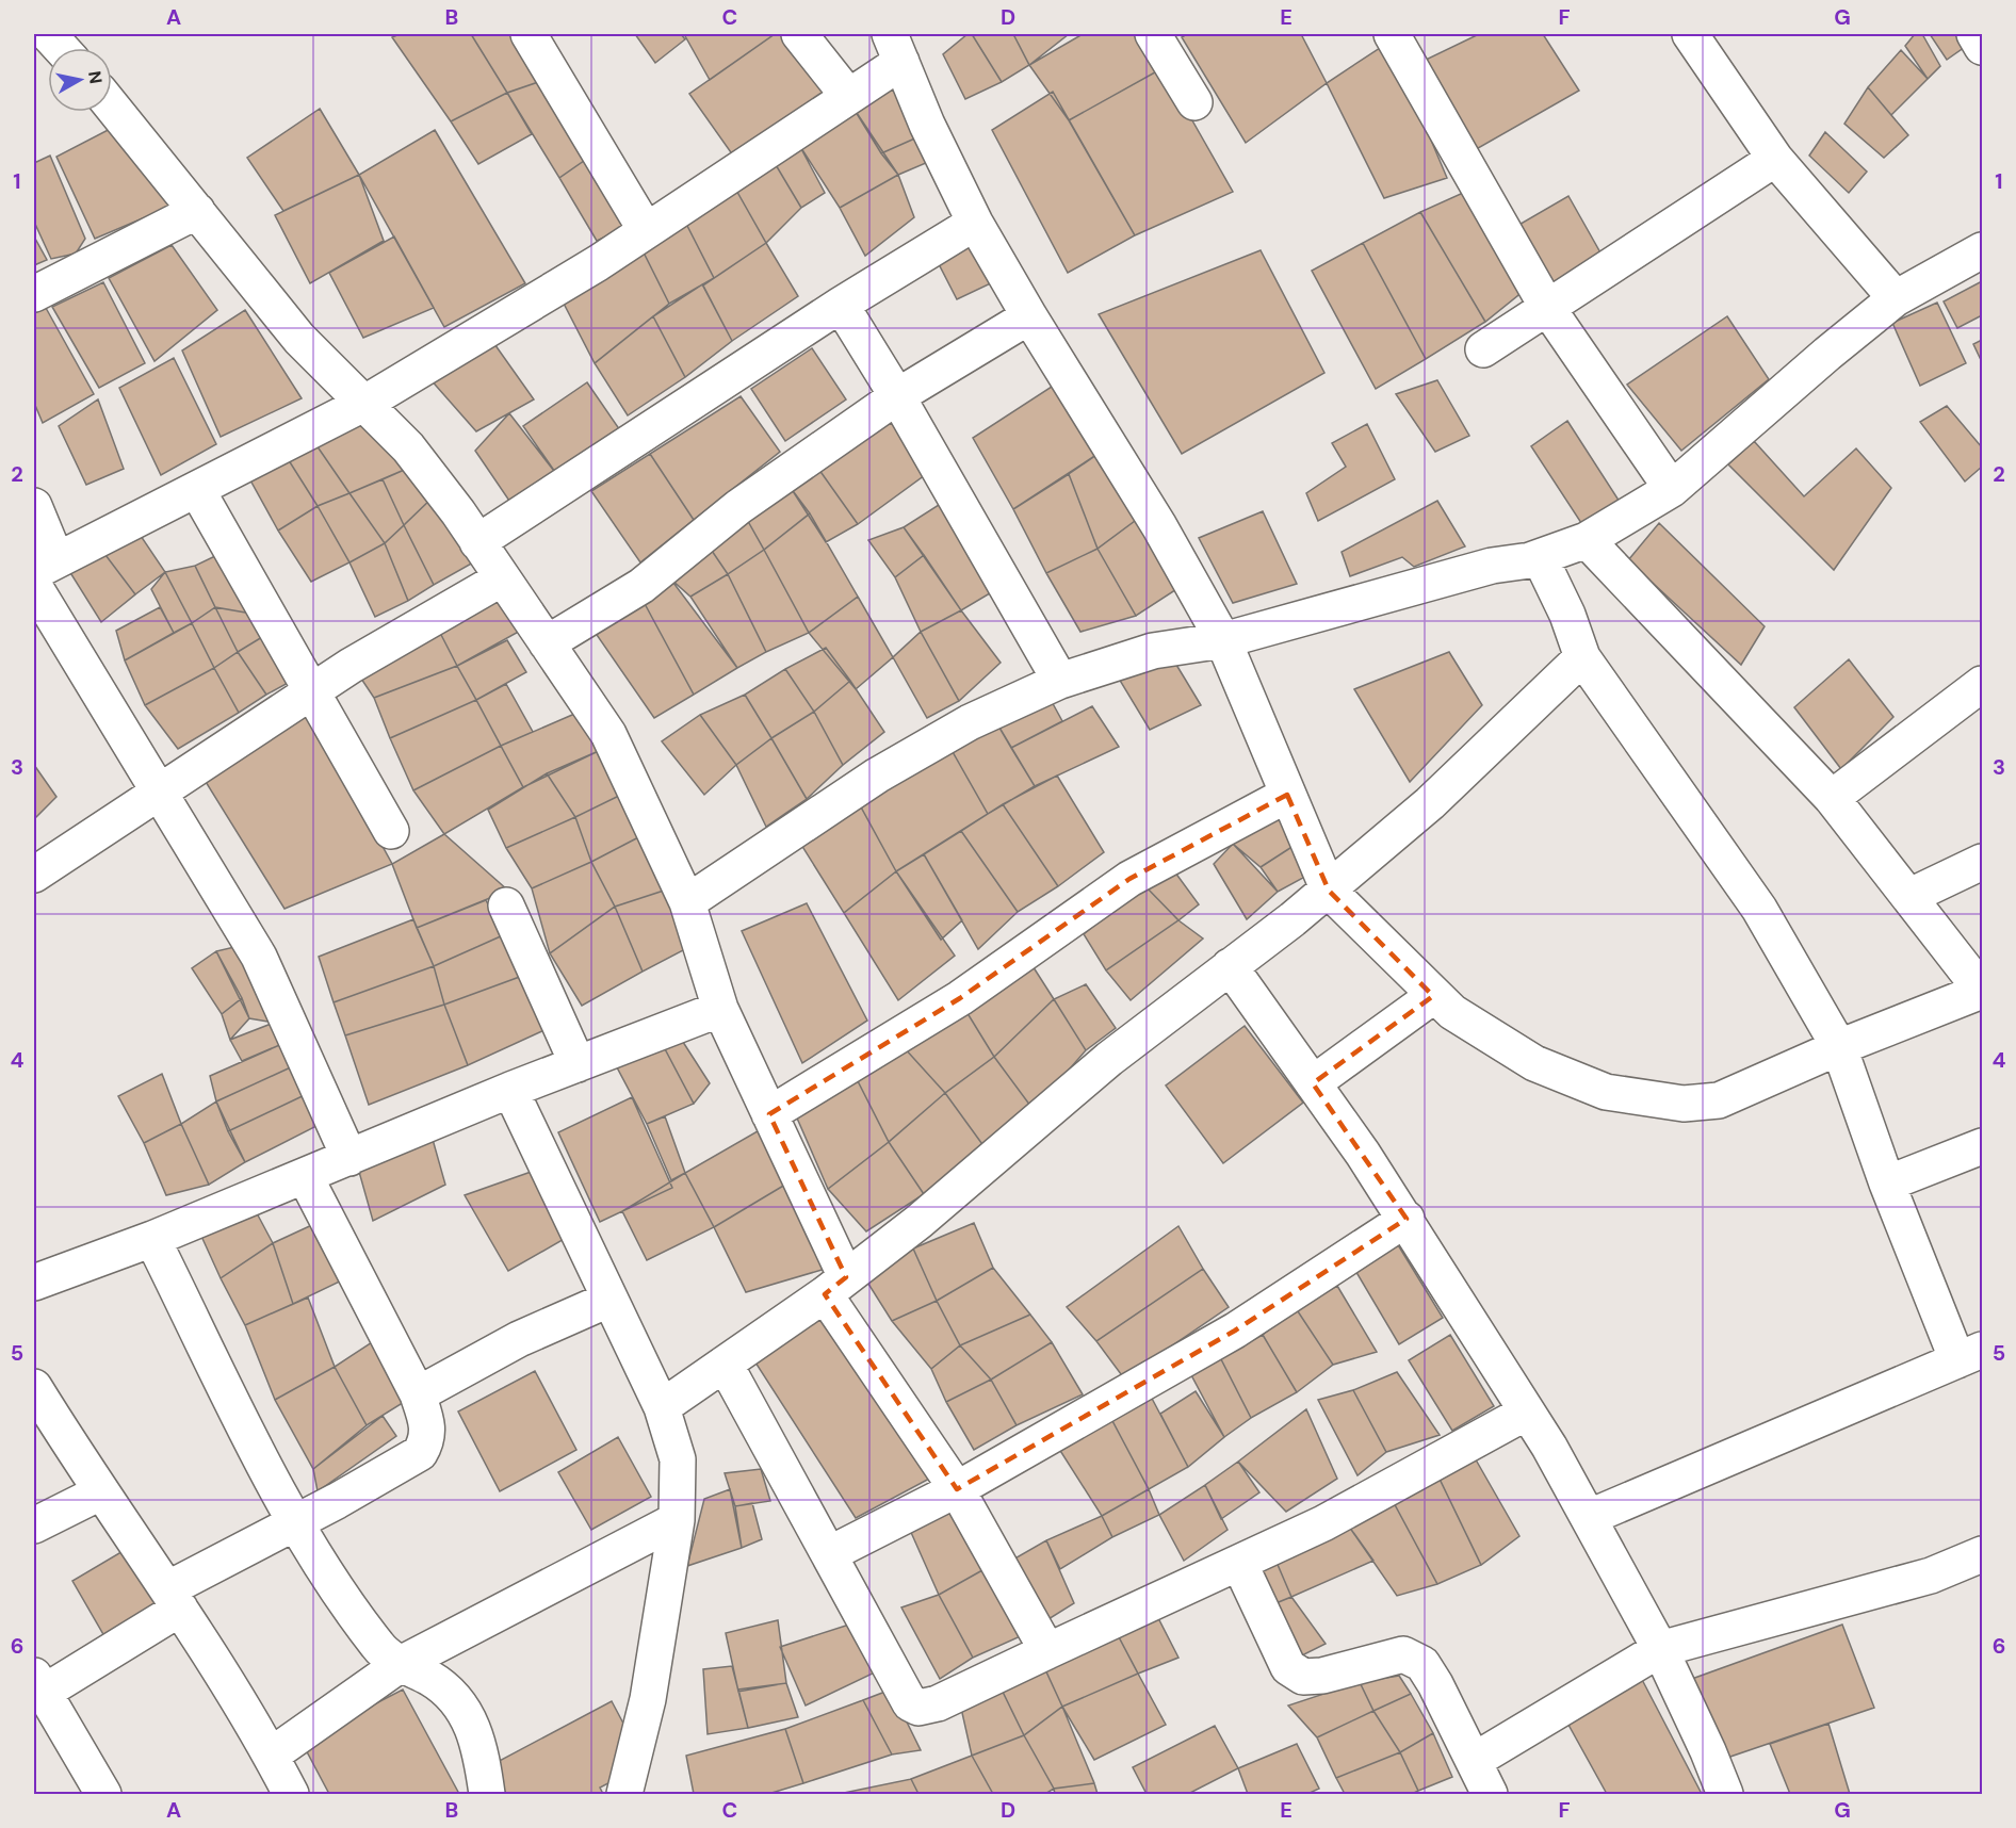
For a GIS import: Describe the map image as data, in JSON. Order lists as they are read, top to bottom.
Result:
{
  "north": "right",
  "grid": {
    "columns": [
      "A",
      "B",
      "C",
      "D",
      "E",
      "F",
      "G"
    ],
    "rows": [
      "1",
      "2",
      "3",
      "4",
      "5",
      "6"
    ]
  }
}
